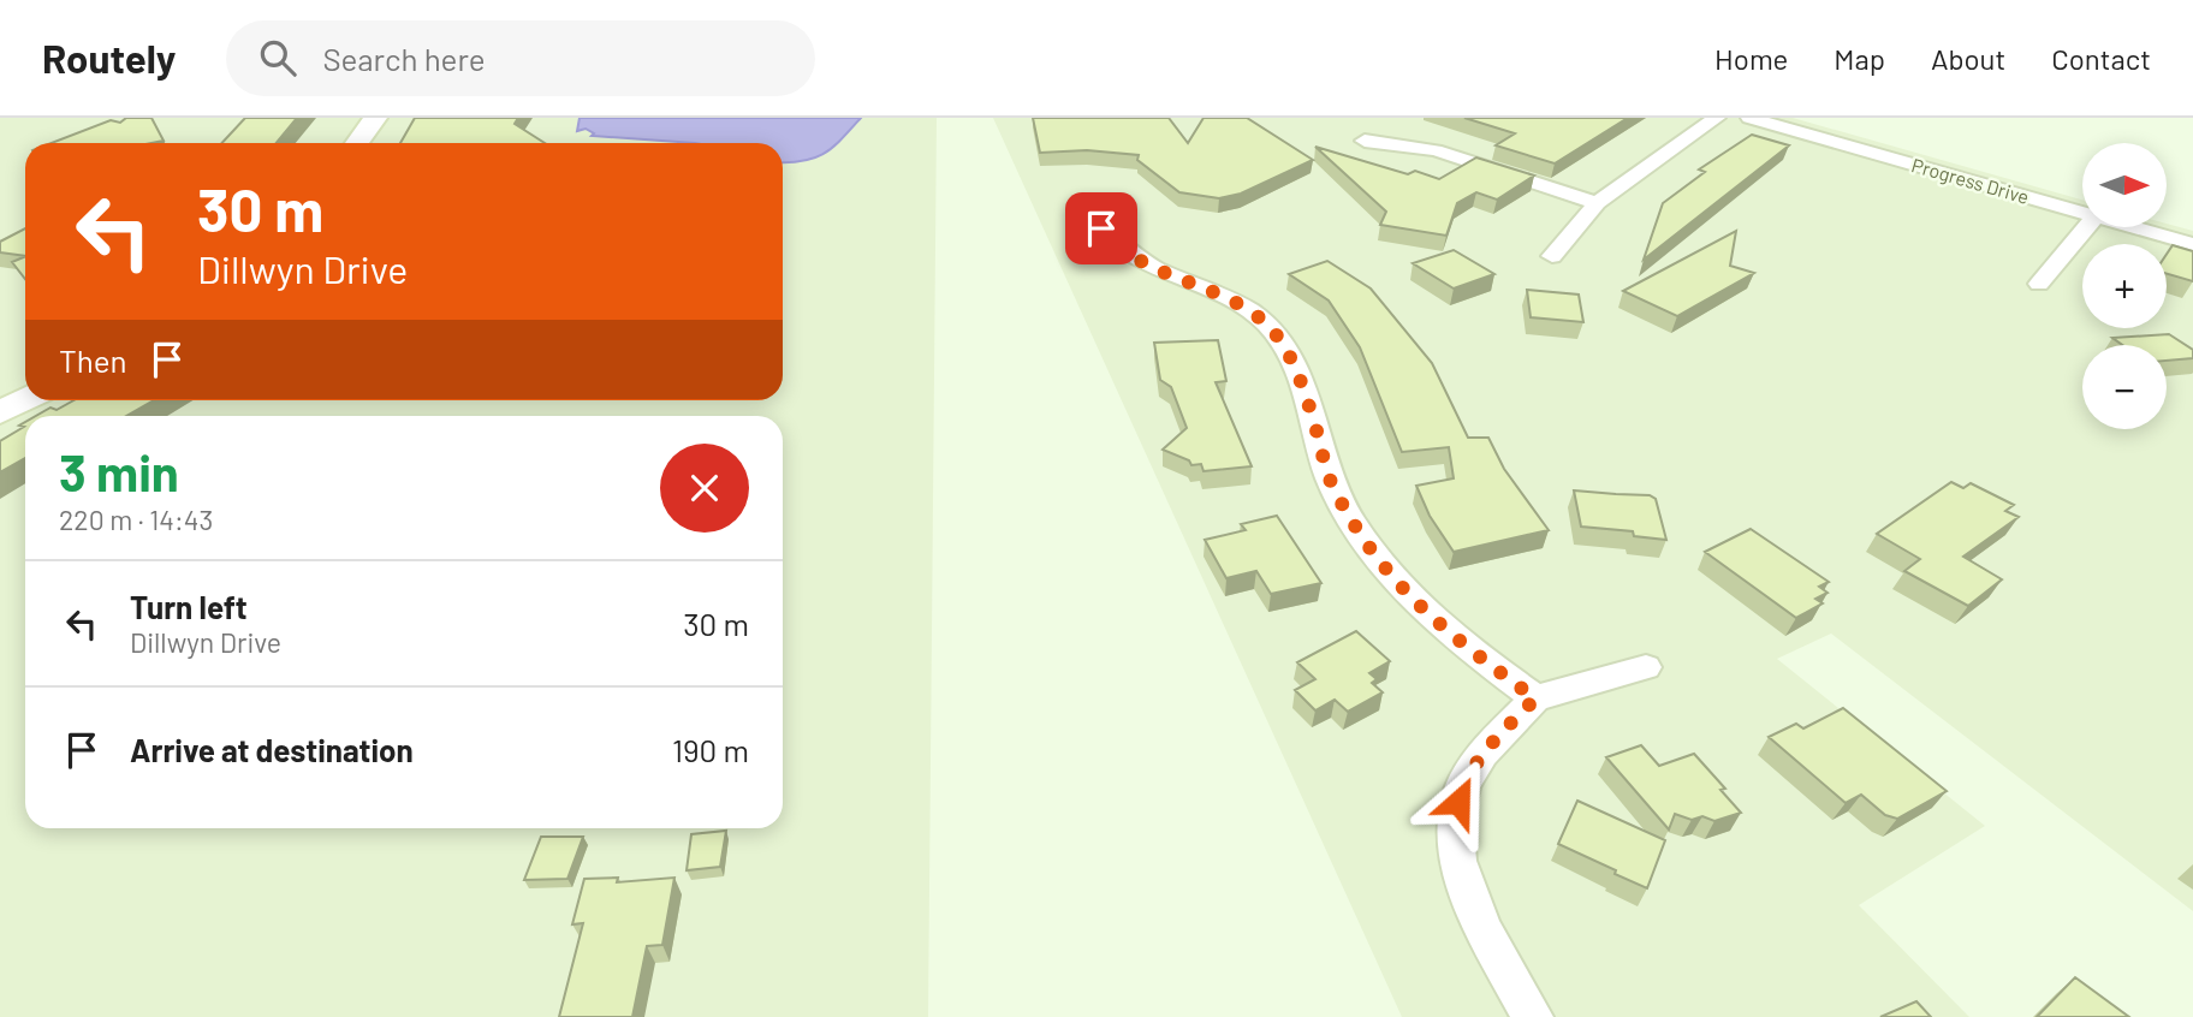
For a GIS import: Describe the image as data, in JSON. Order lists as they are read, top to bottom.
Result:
{
  "streets": {
    "street": ["Progress Drive"]
  },
  "north": "right",
  "page": {
    "header": "Routely",
    "search": "Search here",
    "nav": [
      "Home",
      "Map",
      "About",
      "Contact"
    ],
    "map_buttons": ["+", "−"],
    "turn": ["30 m", "Dillwyn Drive"],
    "then": "Then",
    "heading": ["3 min", "220 m · 14:43"],
    "list": [
      {
        "name": "Turn left",
        "note": "Dillwyn Drive",
        "value": "30 m"
      },
      {
        "name": "Arrive at destination",
        "value": "190 m"
      }
    ]
  }
}
